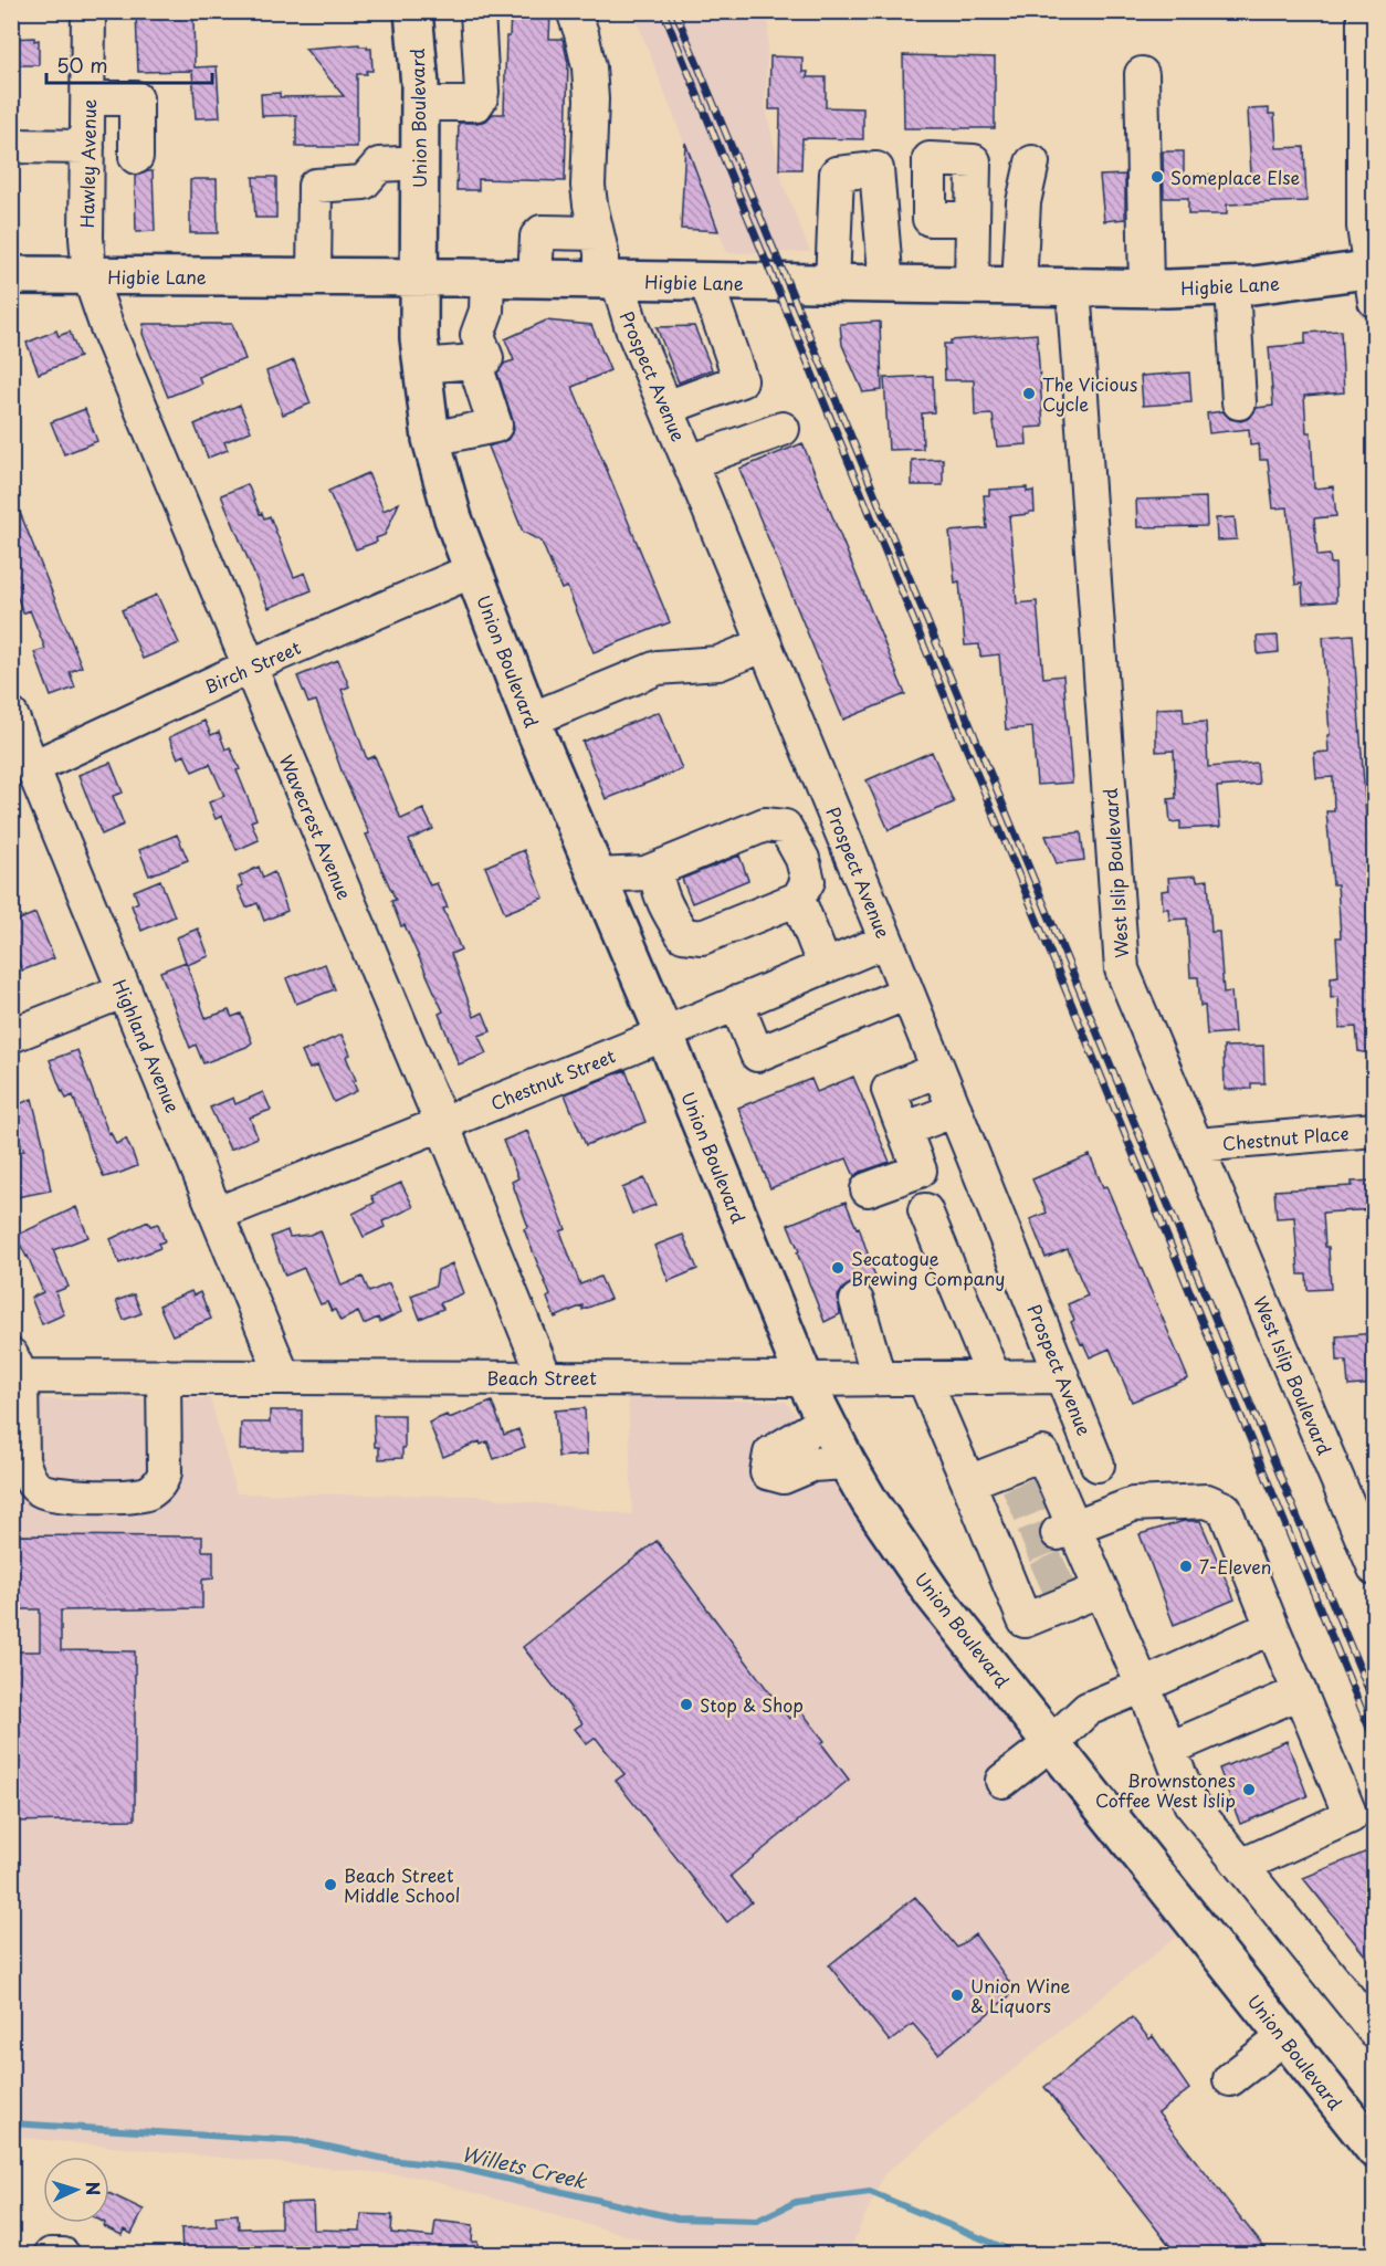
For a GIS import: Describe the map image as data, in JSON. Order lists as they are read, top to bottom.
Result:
{
  "streets": {
    "main road": ["Union Boulevard", "Higbie Lane"],
    "street": [
      "Hawley Avenue",
      "Prospect Avenue",
      "Birch Street",
      "Wavecrest Avenue",
      "West Islip Boulevard",
      "Highland Avenue",
      "Chestnut Street",
      "Chestnut Place",
      "Beach Street"
    ]
  },
  "crossings": [
    ["Union Boulevard", "Higbie Lane"],
    ["Union Boulevard", "Birch Street"],
    ["Union Boulevard", "Chestnut Street"],
    ["Union Boulevard", "Beach Street"],
    ["Hawley Avenue", "Higbie Lane"],
    ["Hawley Avenue", "Wavecrest Avenue"],
    ["Higbie Lane", "Prospect Avenue"],
    ["Higbie Lane", "Wavecrest Avenue"],
    ["Higbie Lane", "West Islip Boulevard"],
    ["Prospect Avenue", "Chestnut Street"],
    ["Prospect Avenue", "Beach Street"],
    ["Birch Street", "Wavecrest Avenue"],
    ["Birch Street", "Highland Avenue"],
    ["Wavecrest Avenue", "Chestnut Street"],
    ["Wavecrest Avenue", "Beach Street"],
    ["West Islip Boulevard", "Chestnut Place"],
    ["Highland Avenue", "Chestnut Street"],
    ["Highland Avenue", "Beach Street"]
  ],
  "water": ["Willets Creek"],
  "places": [
    "Someplace Else",
    "The Vicious Cycle",
    "Secatogue Brewing Company",
    "7-Eleven",
    "Stop & Shop",
    "Brownstones Coffee West Islip",
    "Beach Street Middle School",
    "Union Wine & Liquors"
  ],
  "scale_bar": "50 m",
  "north": "right"
}
